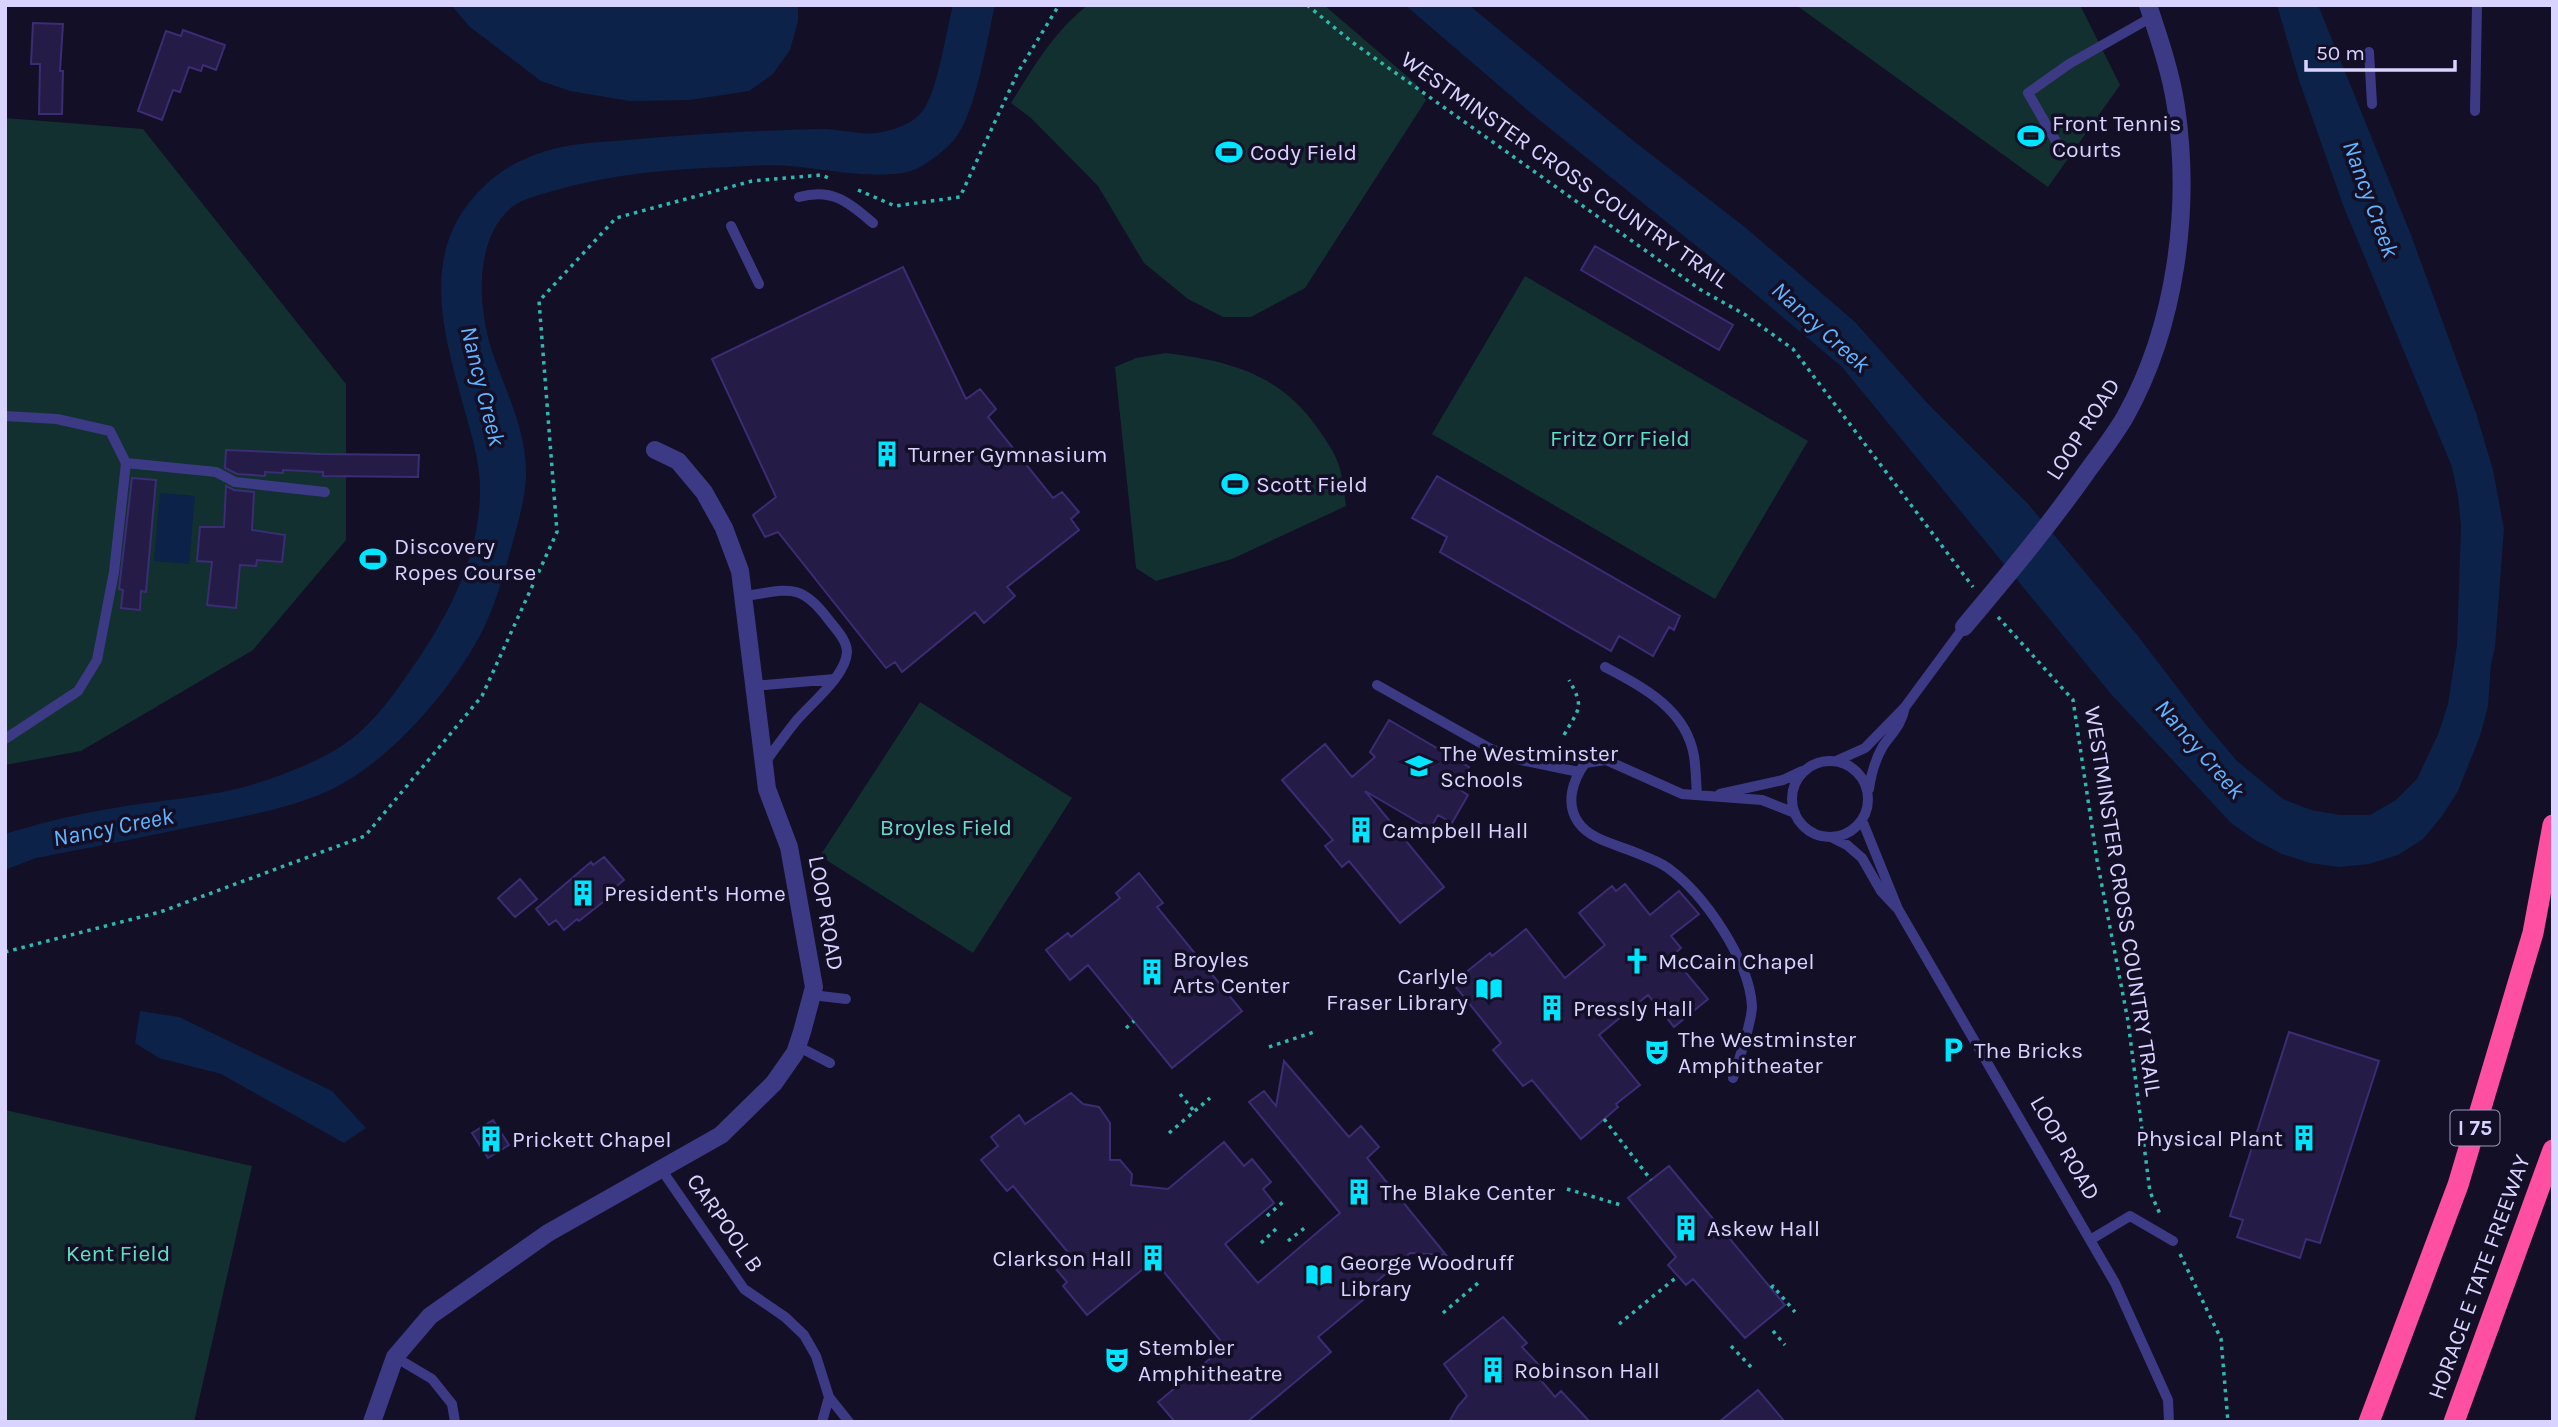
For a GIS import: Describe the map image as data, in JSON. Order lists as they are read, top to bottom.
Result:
{
  "streets": {
    "highway": ["I 75", "HORACE E TATE FREEWAY"],
    "street": ["LOOP ROAD"],
    "lane": ["CARPOOL B"],
    "path": ["WESTMINSTER CROSS COUNTRY TRAIL"]
  },
  "crossings": [
    ["WESTMINSTER CROSS COUNTRY TRAIL", "LOOP ROAD"],
    ["LOOP ROAD", "CARPOOL B"]
  ],
  "water": ["Nancy Creek"],
  "parks": ["Fritz Orr Field", "Broyles Field", "Kent Field"],
  "places": {
    "sports": [
      "Front Tennis Courts",
      "Cody Field",
      "Scott Field",
      "Discovery Ropes Course"
    ],
    "building": [
      "Turner Gymnasium",
      "Campbell Hall",
      "President's Home",
      "Broyles Arts Center",
      "Pressly Hall",
      "Physical Plant",
      "Prickett Chapel",
      "The Blake Center",
      "Askew Hall",
      "Clarkson Hall",
      "Robinson Hall"
    ],
    "school or university": ["The Westminster Schools"],
    "church": ["McCain Chapel"],
    "library": ["Carlyle Fraser Library", "George Woodruff Library"],
    "parking": ["The Bricks"],
    "theatre": ["The Westminster Amphitheater", "Stembler Amphitheatre"]
  },
  "scale_bar": "50 m"
}
